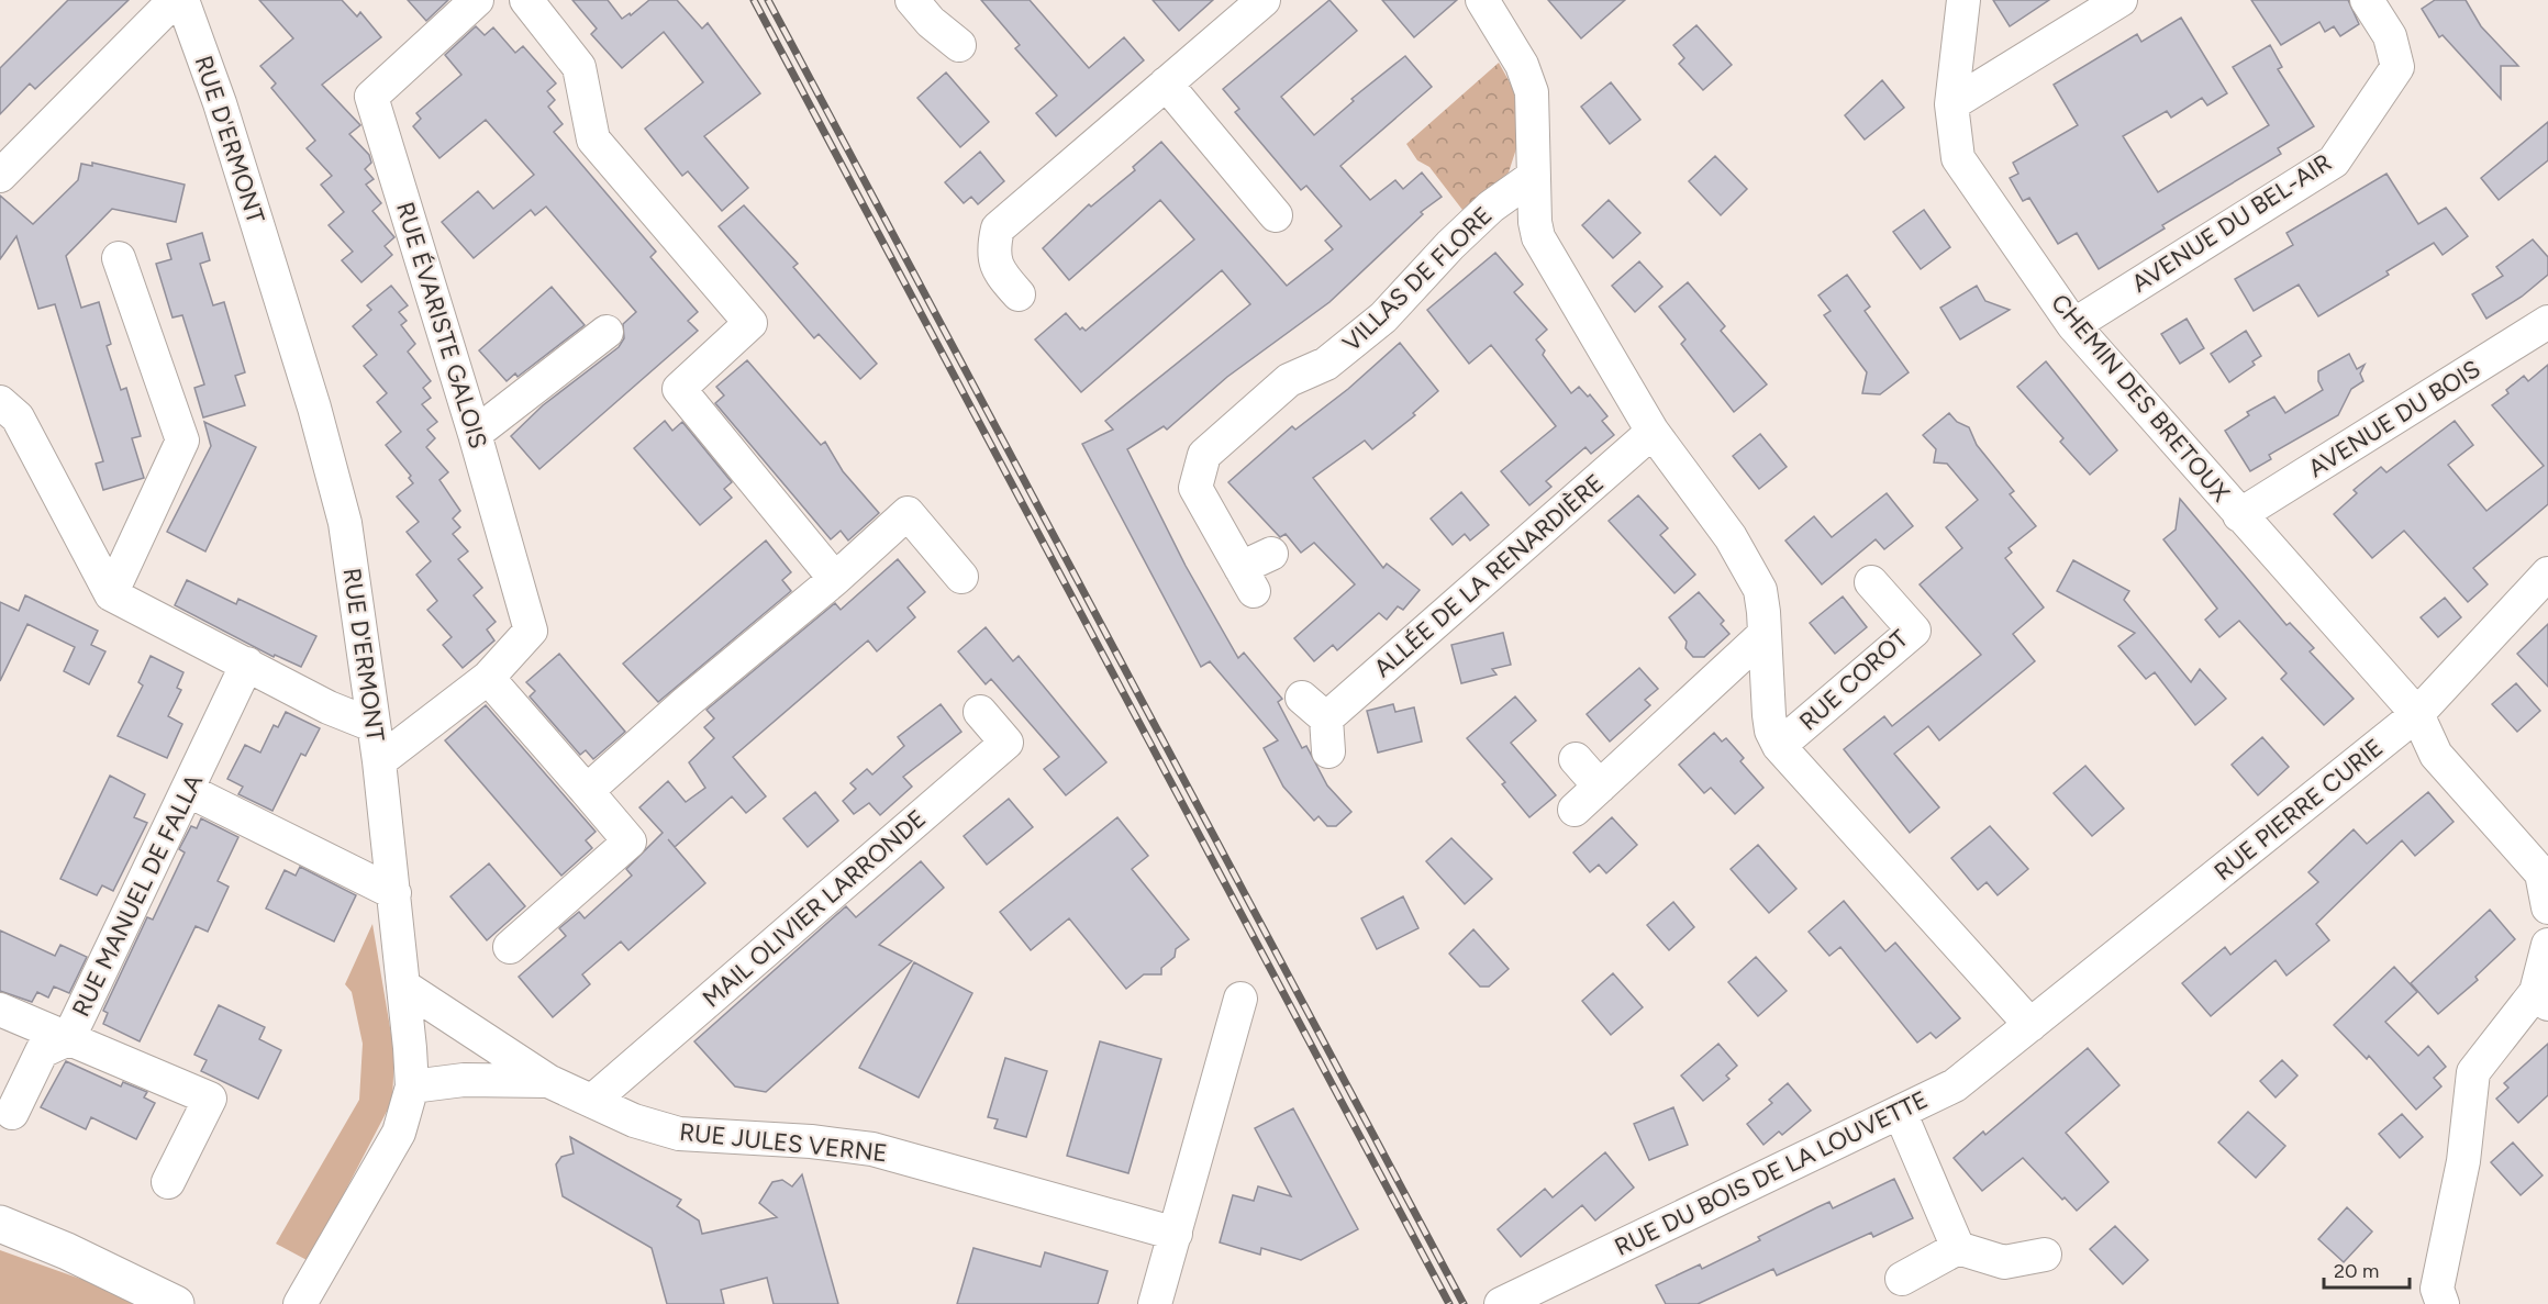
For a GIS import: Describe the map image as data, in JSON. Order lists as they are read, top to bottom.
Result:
{
  "streets": {
    "street": [
      "RUE D'ERMONT",
      "AVENUE DU BEL-AIR",
      "VILLAS DE FLORE",
      "RUE ÉVARISTE GALOIS",
      "CHEMIN DES BRETOUX",
      "AVENUE DU BOIS",
      "ALLÉE DE LA RENARDIÈRE",
      "RUE COROT",
      "RUE PIERRE CURIE",
      "RUE MANUEL DE FALLA",
      "MAIL OLIVIER LARRONDE",
      "RUE JULES VERNE",
      "RUE DU BOIS DE LA LOUVETTE"
    ]
  },
  "crossings": [
    ["RUE D'ERMONT", "RUE ÉVARISTE GALOIS"],
    ["RUE D'ERMONT", "RUE JULES VERNE"],
    ["AVENUE DU BEL-AIR", "CHEMIN DES BRETOUX"],
    ["CHEMIN DES BRETOUX", "AVENUE DU BOIS"],
    ["CHEMIN DES BRETOUX", "RUE PIERRE CURIE"],
    ["RUE PIERRE CURIE", "RUE DU BOIS DE LA LOUVETTE"],
    ["MAIL OLIVIER LARRONDE", "RUE JULES VERNE"]
  ],
  "scale_bar": "20 m"
}
